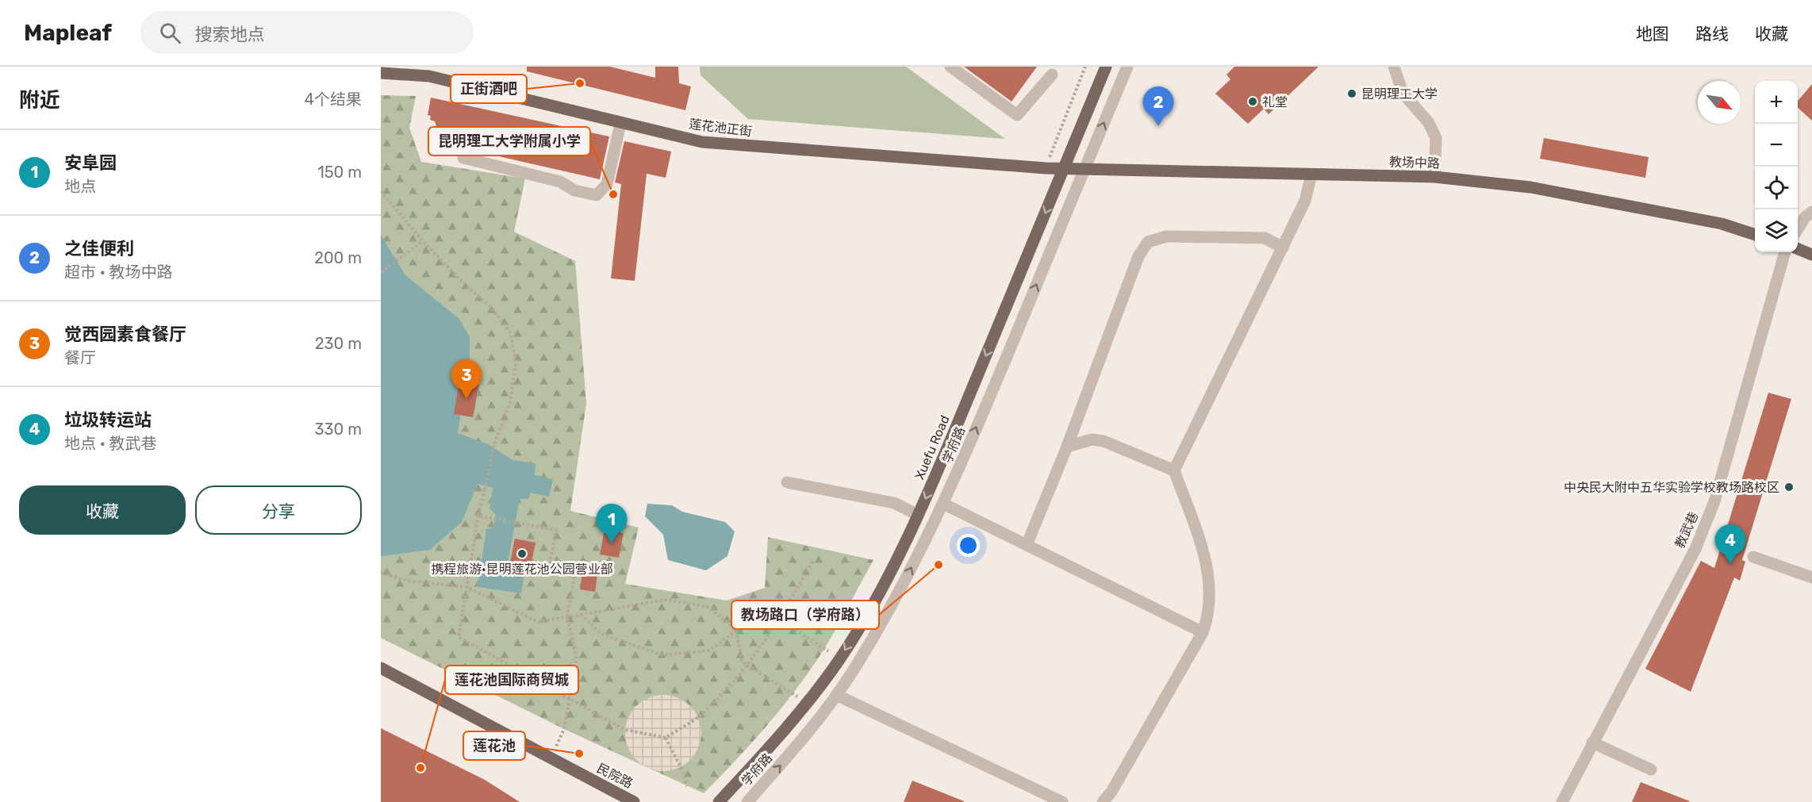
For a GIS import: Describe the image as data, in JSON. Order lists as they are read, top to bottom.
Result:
{
  "streets": {
    "main road": [
      "莲花池正街",
      "教场中路",
      "Xuefu Road",
      "民院路"
    ],
    "street": ["学府路", "教武巷"]
  },
  "crossings": [
    ["莲花池正街", "教场中路"],
    ["莲花池正街", "Xuefu Road"],
    ["教场中路", "学府路"],
    ["教场中路", "Xuefu Road"]
  ],
  "one_way": ["学府路", "Xuefu Road"],
  "places": [
    "正街酒吧",
    "昆明理工大学",
    "礼堂",
    "昆明理工大学附属小学",
    "中央民大附中五华实验学校教场路校区",
    "携程旅游·昆明莲花池公园营业部",
    "教场路口（学府路）",
    "莲花池",
    "莲花池国际商贸城"
  ],
  "north": "bottom right",
  "page": {
    "header": "Mapleaf",
    "search": "搜索地点",
    "nav": ["地图", "路线", "收藏"],
    "heading": ["附近", "4个结果"],
    "map_buttons": ["+", "−"],
    "pins": [
      "2",
      "3",
      "1",
      "4"
    ],
    "list": [
      {
        "mark": "1",
        "name": "安阜园",
        "note": "地点",
        "value": "150 m"
      },
      {
        "mark": "2",
        "name": "之佳便利",
        "note": "超市 · 教场中路",
        "value": "200 m"
      },
      {
        "mark": "3",
        "name": "觉西园素食餐厅",
        "note": "餐厅",
        "value": "230 m"
      },
      {
        "mark": "4",
        "name": "垃圾转运站",
        "note": "地点 · 教武巷",
        "value": "330 m"
      }
    ],
    "buttons": ["收藏", "分享"]
  }
}
